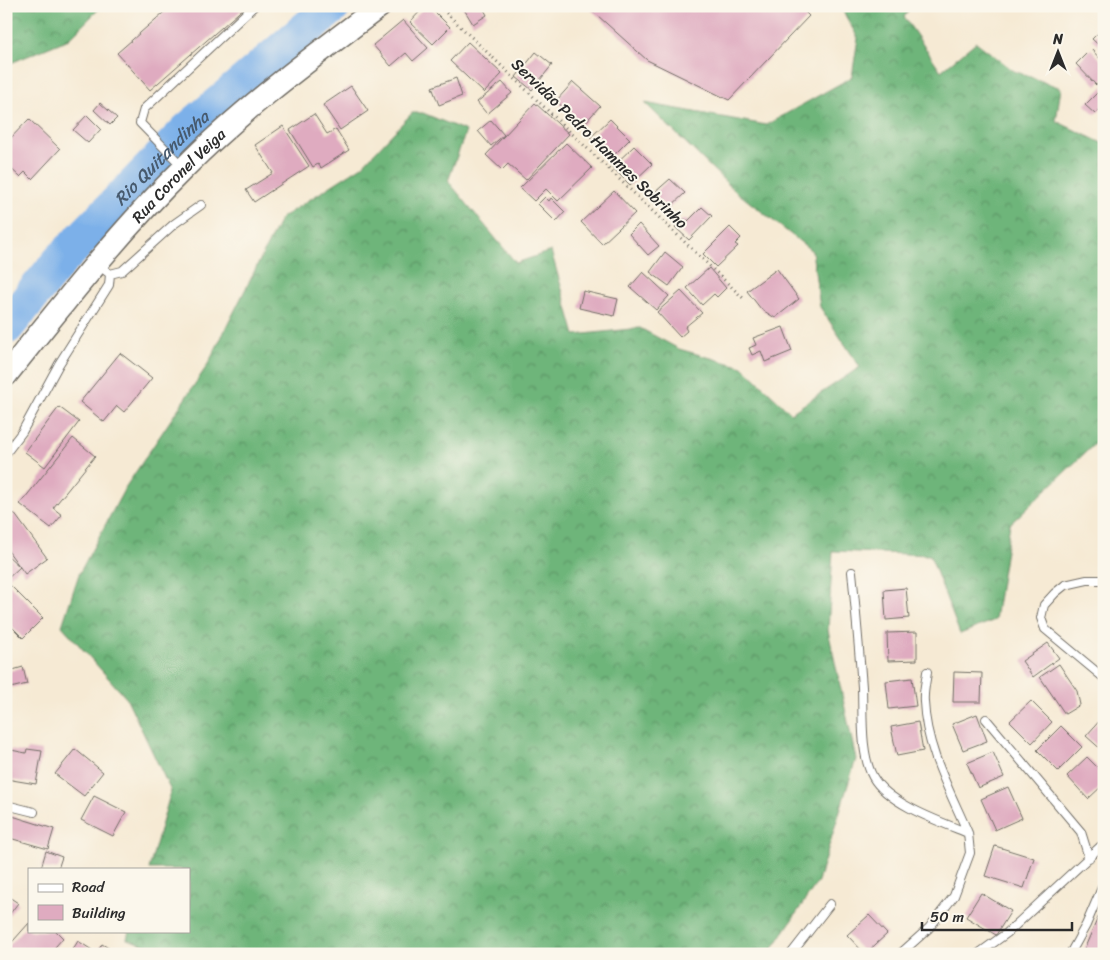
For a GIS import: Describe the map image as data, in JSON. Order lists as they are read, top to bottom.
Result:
{
  "streets": {
    "main road": ["Rua Coronel Veiga"],
    "path": ["Servidão Pedro Hammes Sobrinho"]
  },
  "water": ["Rio Quitandinha"],
  "legend": ["Road", "Building"],
  "scale_bar": "50 m",
  "north": "top"
}
